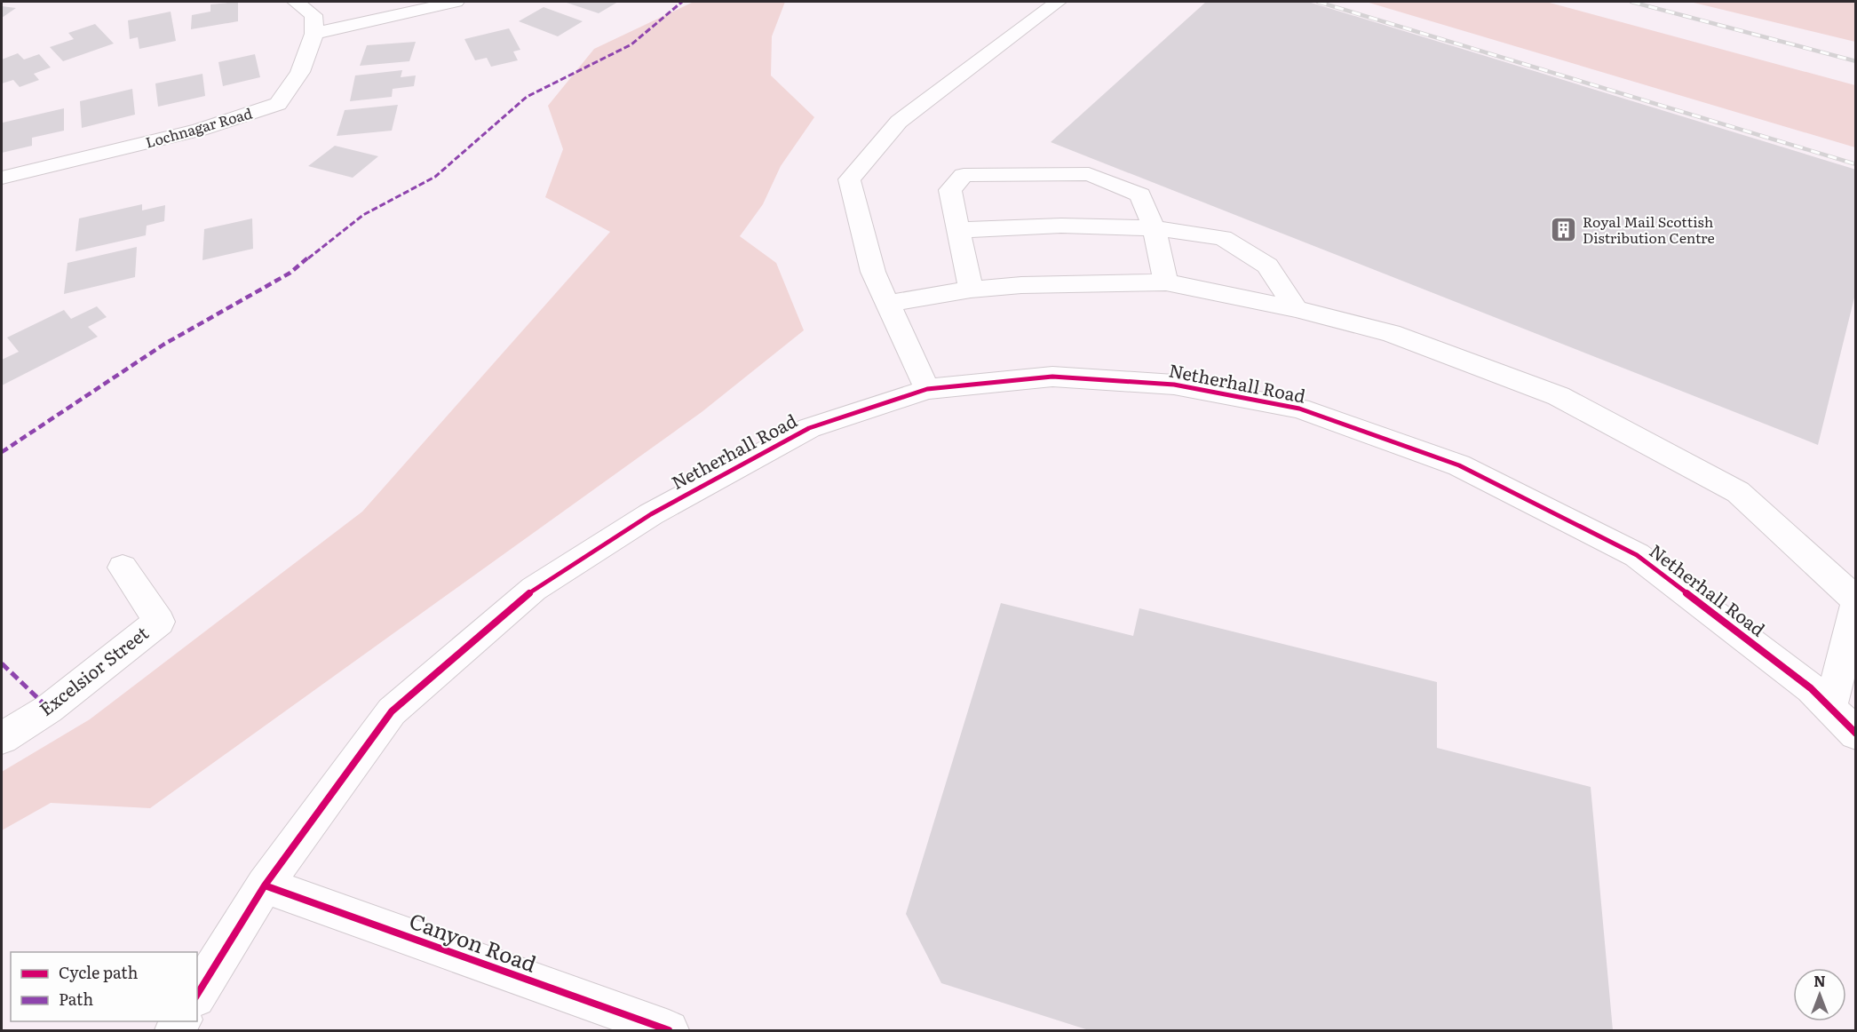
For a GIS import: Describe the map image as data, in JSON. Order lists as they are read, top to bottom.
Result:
{
  "streets": {
    "street": [
      "Lochnagar Road",
      "Netherhall Road",
      "Excelsior Street",
      "Canyon Road"
    ]
  },
  "crossings": [
    ["Netherhall Road", "Canyon Road"]
  ],
  "places": {
    "building": ["Royal Mail Scottish Distribution Centre"]
  },
  "legend": ["Cycle path", "Path"],
  "north": "top"
}
